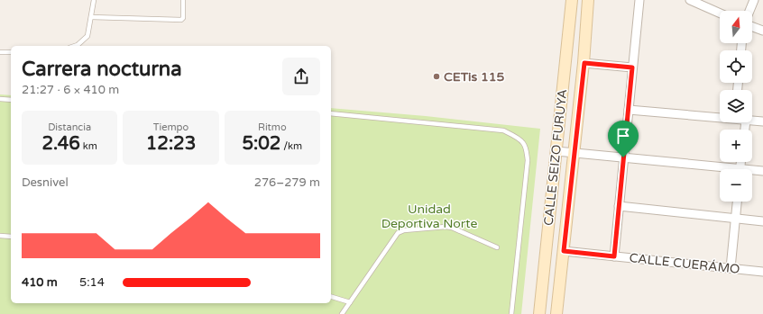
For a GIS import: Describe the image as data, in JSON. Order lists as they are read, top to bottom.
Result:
{
  "streets": {
    "street": ["CALLE SEIZO FURUYA", "CALLE CUERÁMO"]
  },
  "crossings": [
    ["CALLE SEIZO FURUYA", "CALLE CUERÁMO"]
  ],
  "parks": ["Unidad Deportiva Norte"],
  "places": ["CETis 115"],
  "north": "top",
  "page": {
    "map_buttons": ["+", "−"],
    "heading": ["Carrera nocturna", "21:27 · 6 × 410 m"],
    "stats": [
      ["Distancia", "2.46 km"],
      ["Tiempo", "12:23"],
      ["Ritmo", "5:02 /km"]
    ],
    "chart": ["Desnivel", "276–279 m"],
    "list": [
      {
        "name": "410 m",
        "note": "5:14"
      }
    ]
  }
}
